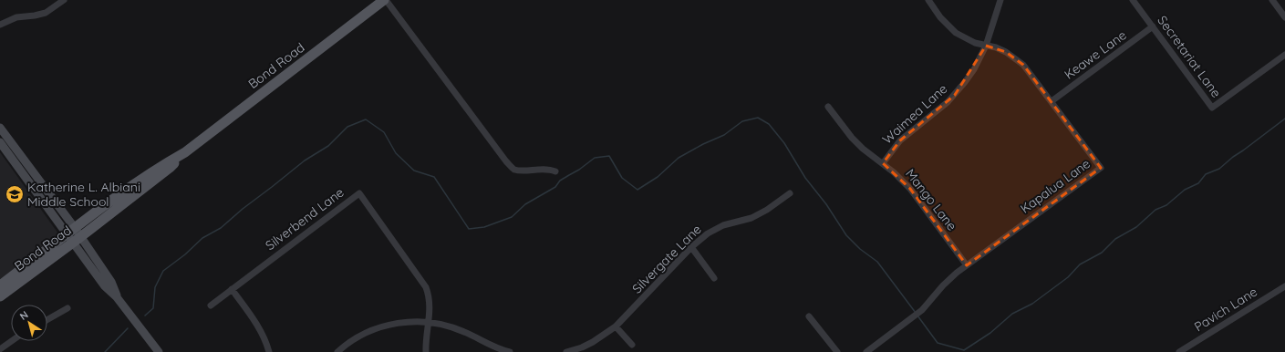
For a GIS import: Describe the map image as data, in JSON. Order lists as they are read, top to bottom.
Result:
{
  "streets": {
    "main road": ["Bond Road"],
    "street": [
      "Keawe Lane",
      "Secretariat Lane",
      "Waimea Lane",
      "Kapalua Lane",
      "Mango Lane",
      "Silverbend Lane",
      "Silvergate Lane",
      "Pavich Lane"
    ]
  },
  "crossings": [
    ["Keawe Lane", "Secretariat Lane"],
    ["Keawe Lane", "Kapalua Lane"],
    ["Waimea Lane", "Kapalua Lane"],
    ["Waimea Lane", "Mango Lane"],
    ["Kapalua Lane", "Mango Lane"]
  ],
  "places": {
    "school or university": ["Katherine L. Albiani Middle School"]
  },
  "north": "top left"
}
